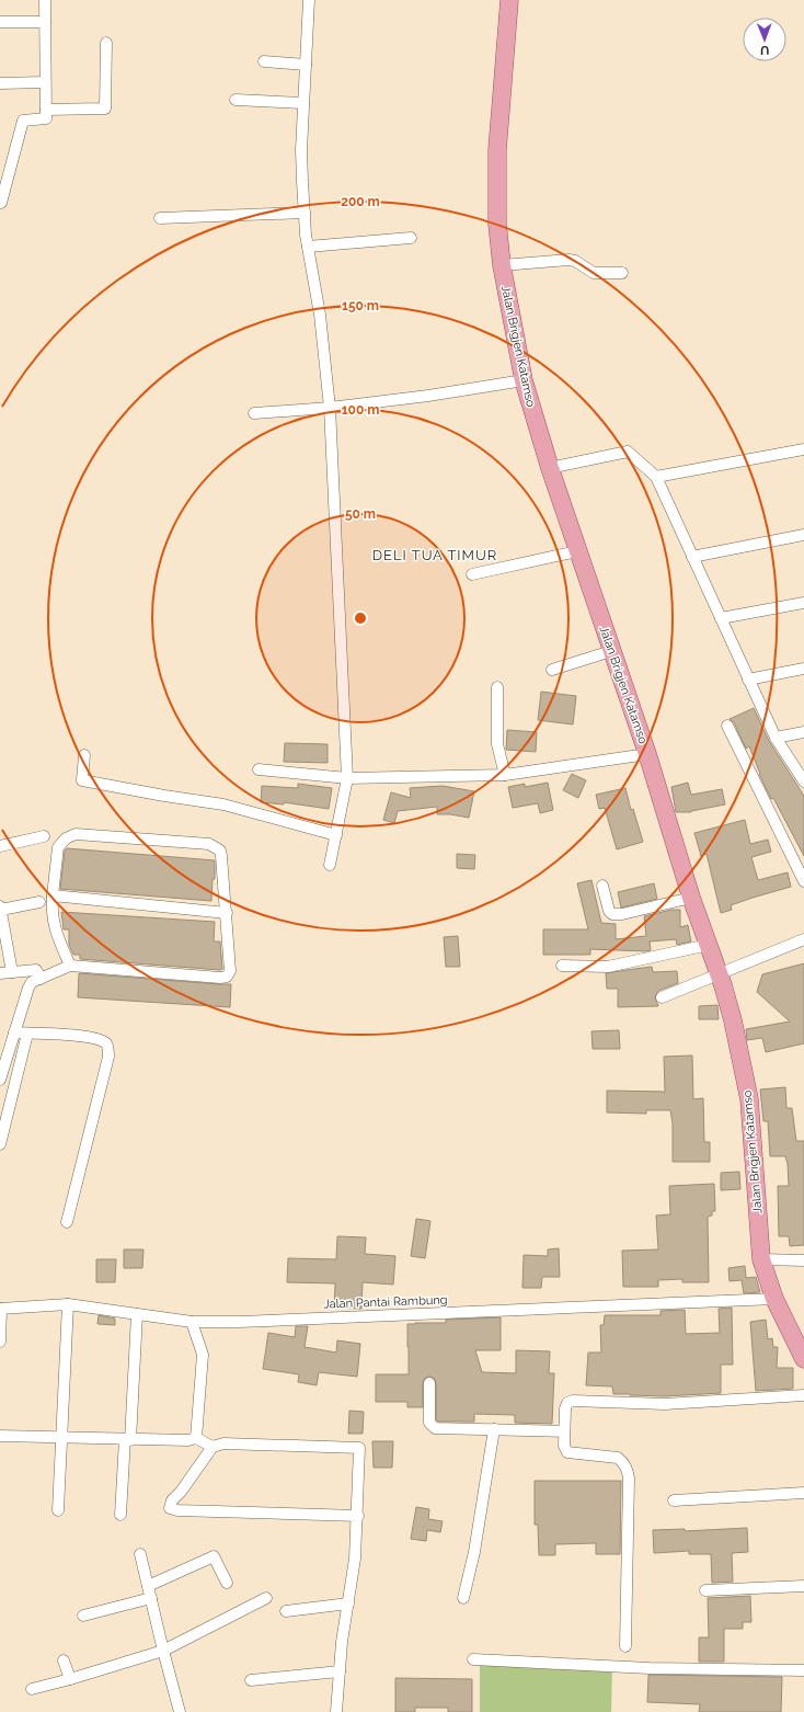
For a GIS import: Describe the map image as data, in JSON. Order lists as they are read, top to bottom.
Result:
{
  "streets": {
    "main road": ["Jalan Brigjen Katamso"],
    "street": ["Jalan Pantai Rambung"]
  },
  "crossings": [
    ["Jalan Brigjen Katamso", "Jalan Pantai Rambung"]
  ],
  "districts": ["DELI TUA TIMUR"],
  "north": "bottom",
  "rings": [
    "200 m",
    "150 m",
    "100 m",
    "50 m"
  ]
}
